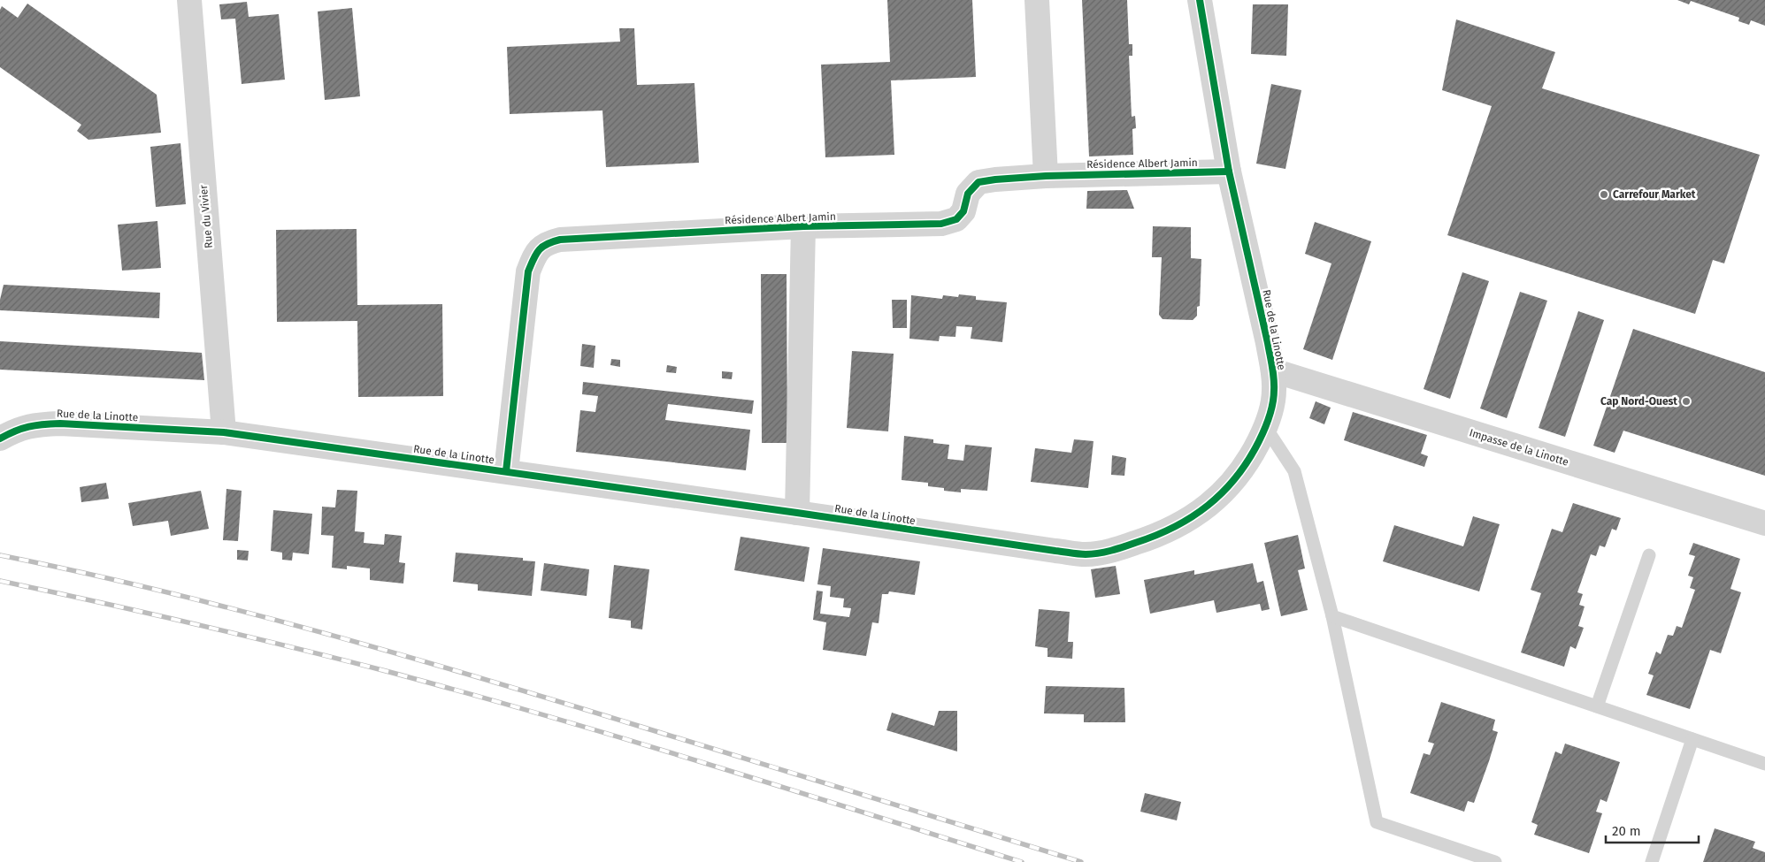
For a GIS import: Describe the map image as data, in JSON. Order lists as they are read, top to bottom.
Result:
{
  "streets": {
    "street": [
      "Résidence Albert Jamin",
      "Rue du Vivier",
      "Rue de la Linotte",
      "Impasse de la Linotte"
    ]
  },
  "crossings": [
    ["Résidence Albert Jamin", "Rue de la Linotte"],
    ["Rue du Vivier", "Rue de la Linotte"],
    ["Rue de la Linotte", "Impasse de la Linotte"]
  ],
  "places": ["Carrefour Market", "Cap Nord-Ouest"],
  "scale_bar": "20 m"
}
